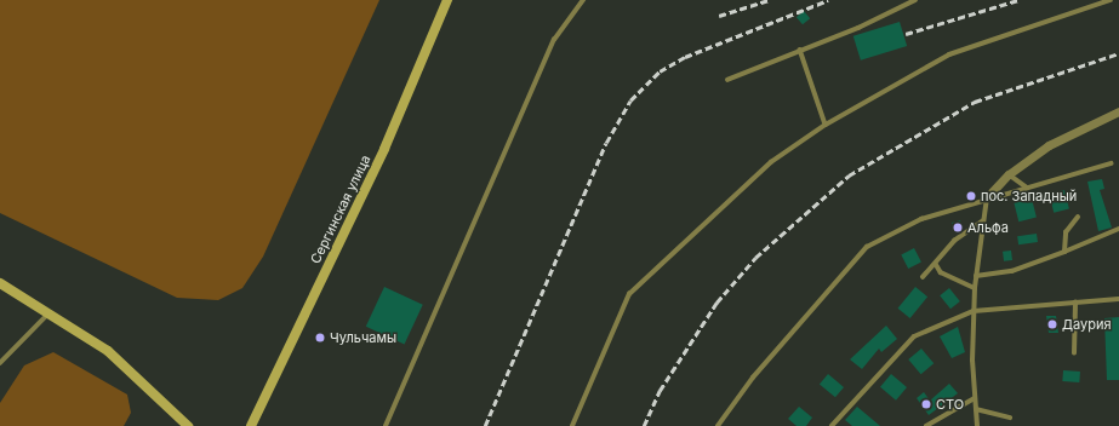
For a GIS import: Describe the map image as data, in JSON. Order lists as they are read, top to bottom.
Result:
{
  "streets": {
    "main road": ["Сергинская улица"]
  },
  "places": [
    "пос. Западный",
    "Альфа",
    "Даурия",
    "Чульчамы",
    "СТО"
  ]
}
